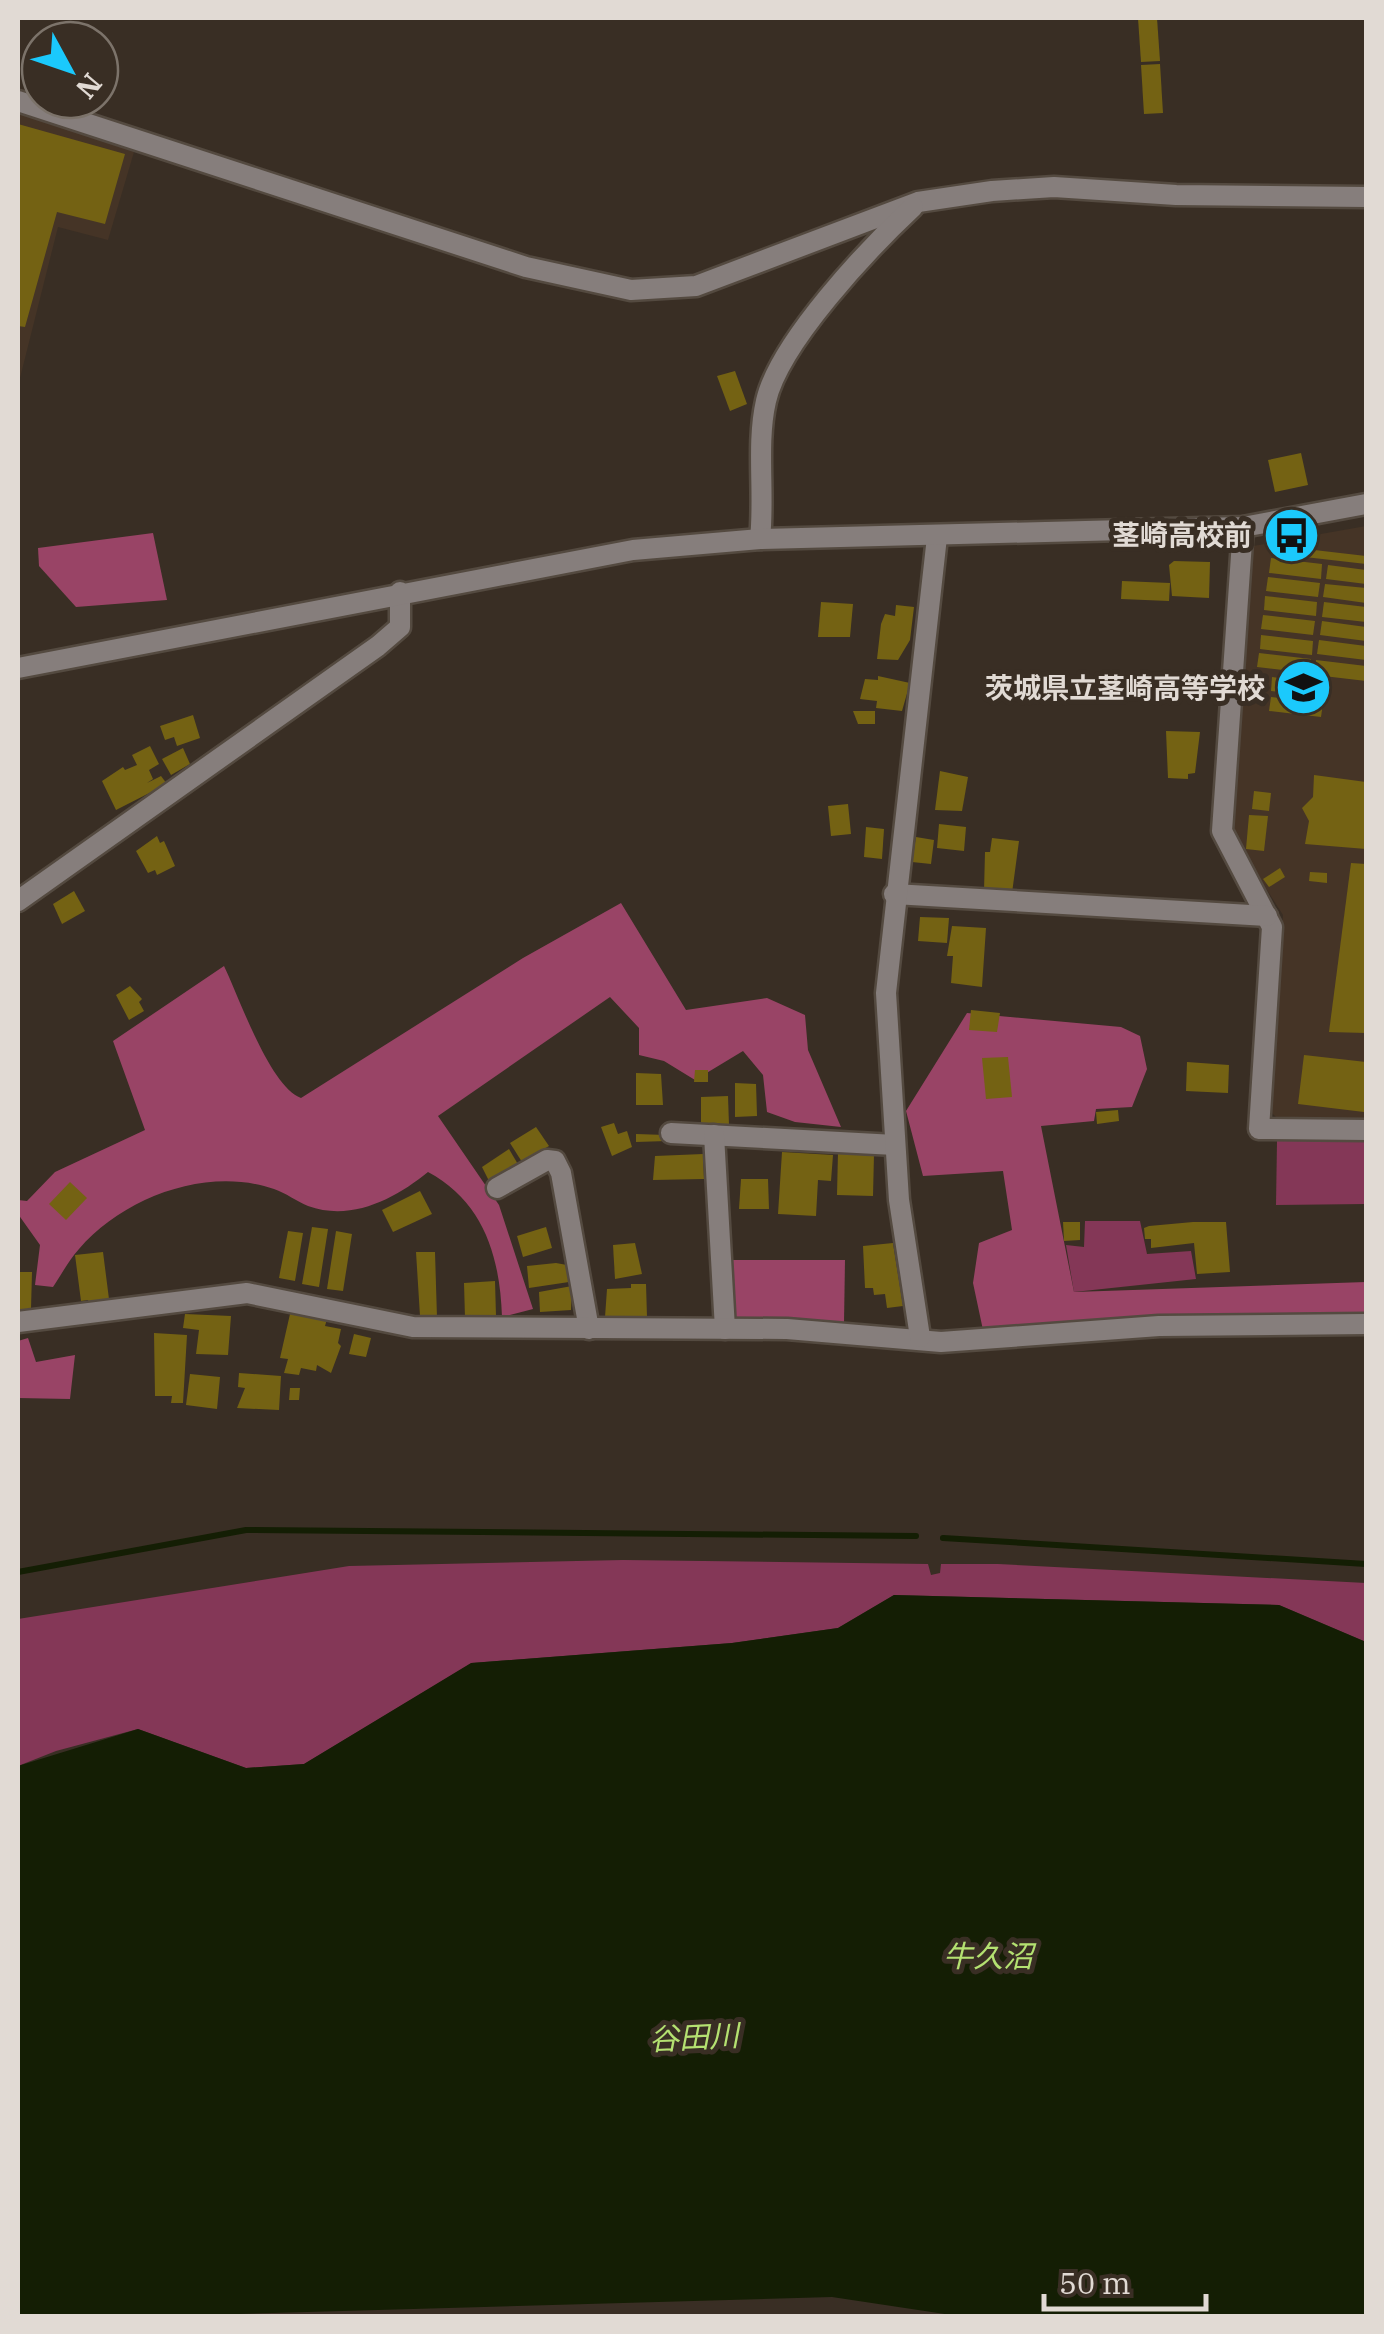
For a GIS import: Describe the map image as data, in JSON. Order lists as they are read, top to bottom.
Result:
{
  "water": ["牛久沼", "谷田川"],
  "places": {
    "bus stop": ["茎崎高校前"],
    "school or university": ["茨城県立茎崎高等学校"]
  },
  "scale_bar": "50 m",
  "north": "bottom right"
}
